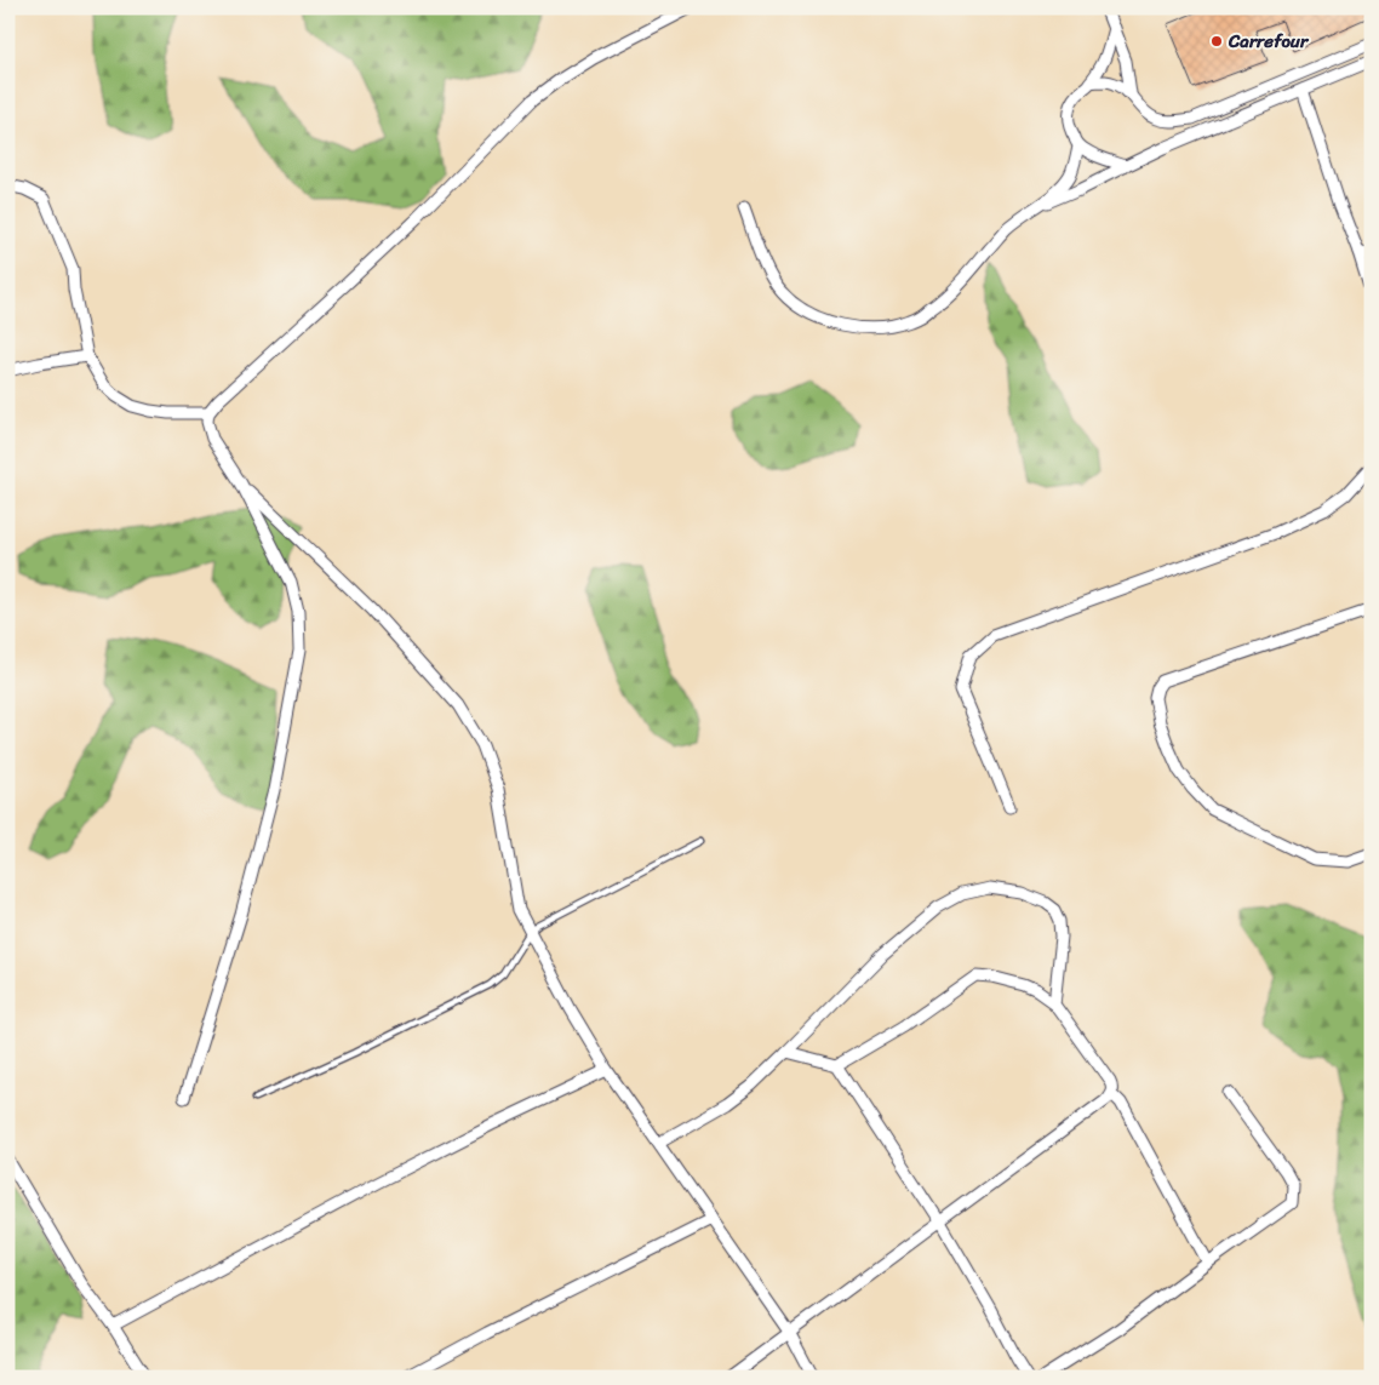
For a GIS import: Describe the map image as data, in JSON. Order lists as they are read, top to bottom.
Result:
{
  "places": ["Carrefour"]
}
